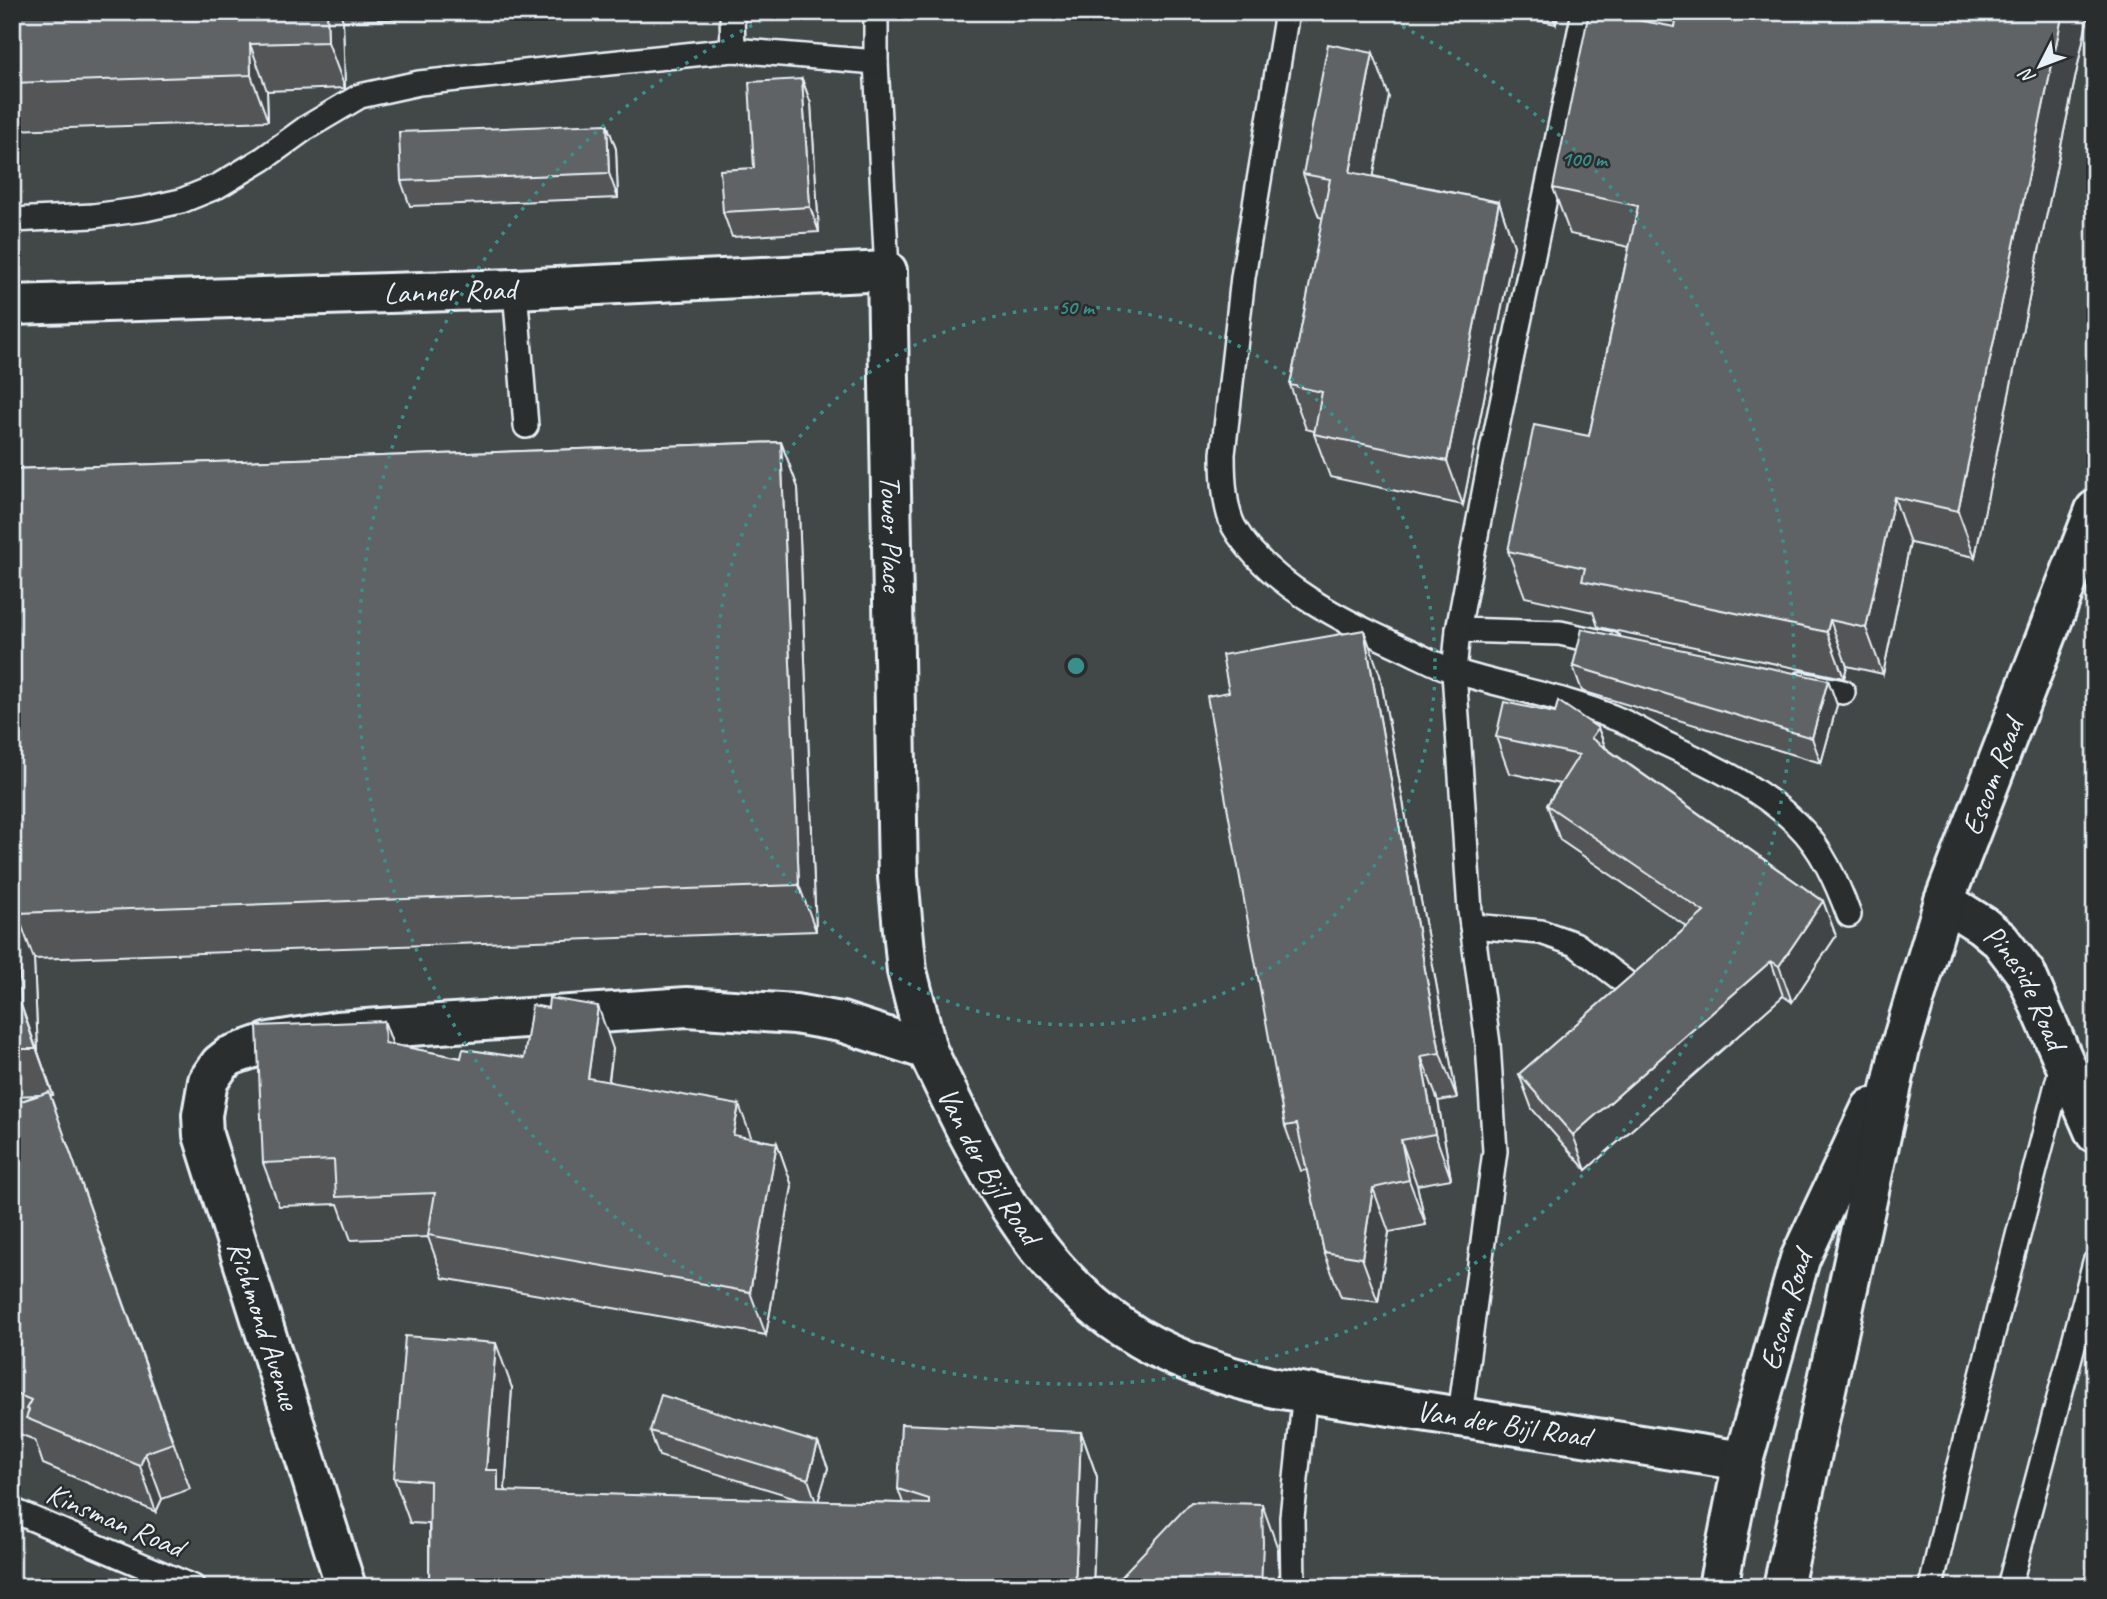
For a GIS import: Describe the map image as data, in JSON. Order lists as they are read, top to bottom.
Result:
{
  "streets": {
    "street": [
      "Lanner Road",
      "Tower Place",
      "Escom Road",
      "Pineside Road",
      "Van der Bijl Road",
      "Richmond Avenue"
    ],
    "lane": ["Kinsman Road"]
  },
  "crossings": [
    ["Lanner Road", "Tower Place"],
    ["Tower Place", "Van der Bijl Road"],
    ["Escom Road", "Pineside Road"],
    ["Escom Road", "Van der Bijl Road"],
    ["Van der Bijl Road", "Richmond Avenue"]
  ],
  "north": "bottom left",
  "rings": ["100 m", "50 m"]
}
